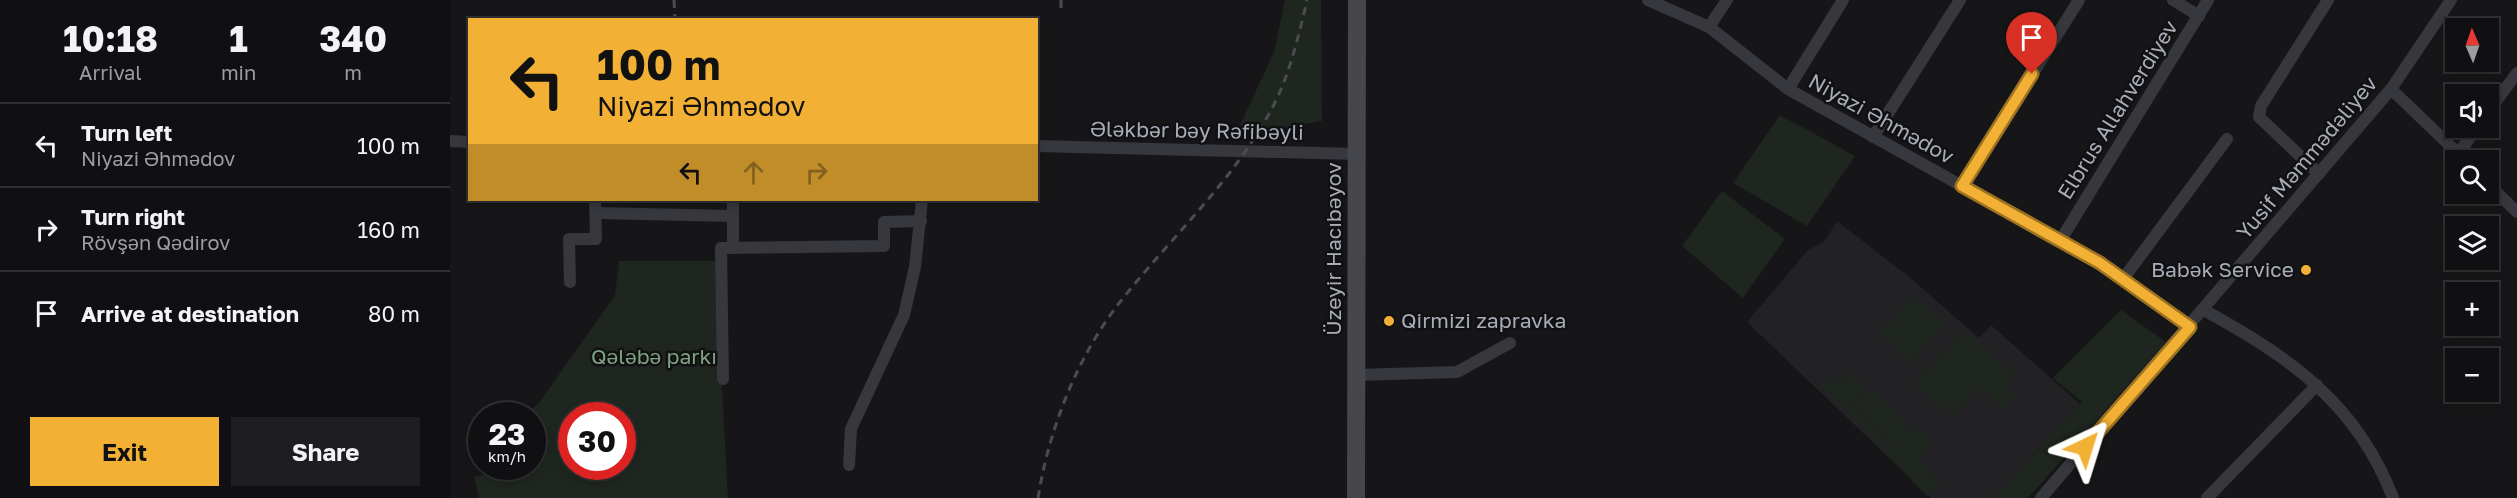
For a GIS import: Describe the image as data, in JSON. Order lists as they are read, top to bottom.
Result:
{
  "streets": {
    "main road": ["Üzeyir Hacıbəyov"],
    "street": [
      "Elbrus Allahverdiyev",
      "Niyazi Əhmədov",
      "Ələkbər bəy Rəfibəyli",
      "Yusif Məmmədəliyev"
    ]
  },
  "crossings": [
    ["Elbrus Allahverdiyev", "Niyazi Əhmədov"],
    ["Niyazi Əhmədov", "Yusif Məmmədəliyev"],
    ["Ələkbər bəy Rəfibəyli", "Üzeyir Hacıbəyov"]
  ],
  "parks": ["Qələbə parkı"],
  "places": ["Babək Service", "Qirmizi zapravka"],
  "north": "top",
  "page": {
    "eta": [
      "10:18",
      "Arrival",
      "1",
      "min",
      "340",
      "m"
    ],
    "map_buttons": ["+", "−"],
    "turn": ["100 m", "Niyazi Əhmədov"],
    "list": [
      {
        "name": "Turn left",
        "note": "Niyazi Əhmədov",
        "value": "100 m"
      },
      {
        "name": "Turn right",
        "note": "Rövşən Qədirov",
        "value": "160 m"
      },
      {
        "name": "Arrive at destination",
        "value": "80 m"
      }
    ],
    "speed": "23 km/h",
    "limit": "30",
    "buttons": ["Exit", "Share"]
  }
}
